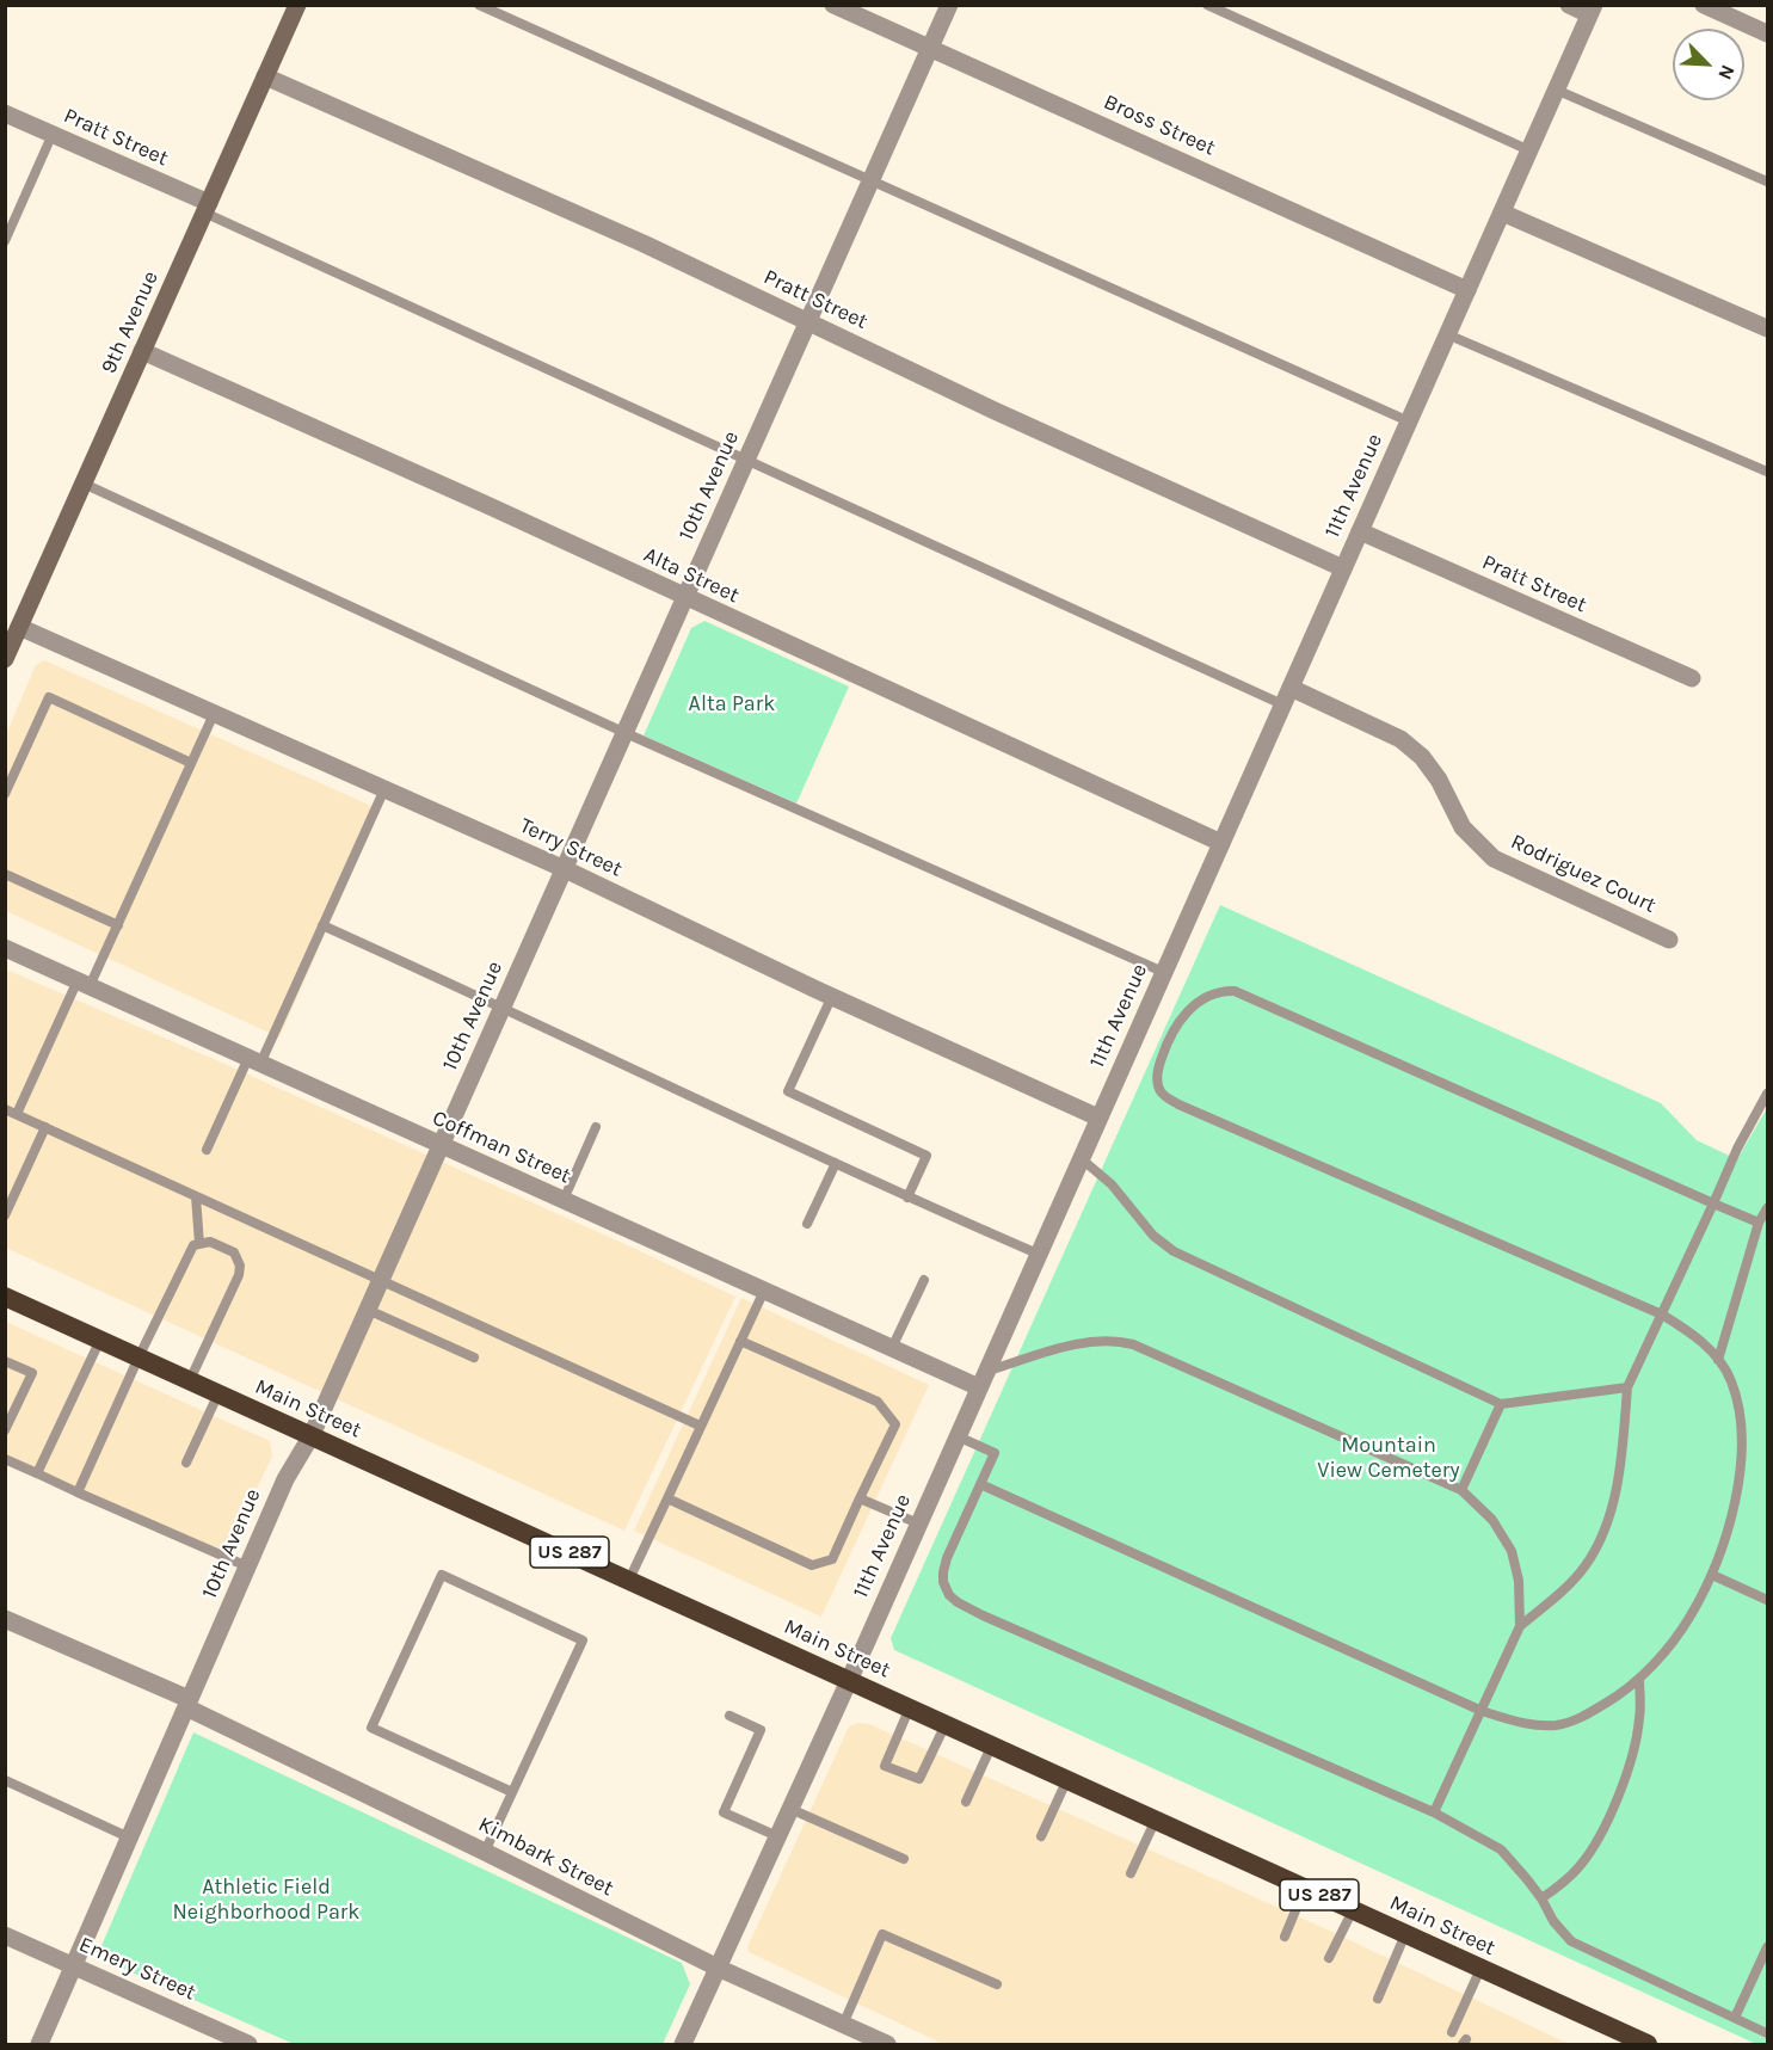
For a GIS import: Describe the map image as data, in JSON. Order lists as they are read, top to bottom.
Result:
{
  "streets": {
    "highway": ["Main Street", "US 287"],
    "main road": ["9th Avenue"],
    "street": [
      "Bross Street",
      "Pratt Street",
      "10th Avenue",
      "11th Avenue",
      "Alta Street",
      "Terry Street",
      "Rodriguez Court",
      "Coffman Street",
      "Kimbark Street",
      "Emery Street"
    ]
  },
  "crossings": [
    ["Bross Street", "10th Avenue"],
    ["Bross Street", "11th Avenue"],
    ["Pratt Street", "9th Avenue"],
    ["Pratt Street", "10th Avenue"],
    ["Pratt Street", "11th Avenue"],
    ["9th Avenue", "Alta Street"],
    ["9th Avenue", "Terry Street"],
    ["10th Avenue", "Alta Street"],
    ["10th Avenue", "Terry Street"],
    ["10th Avenue", "Coffman Street"],
    ["10th Avenue", "Main Street"],
    ["10th Avenue", "Kimbark Street"],
    ["10th Avenue", "Emery Street"],
    ["11th Avenue", "Alta Street"],
    ["11th Avenue", "Terry Street"],
    ["11th Avenue", "Rodriguez Court"],
    ["11th Avenue", "Coffman Street"],
    ["11th Avenue", "Main Street"],
    ["11th Avenue", "Kimbark Street"]
  ],
  "parks": ["Alta Park", "Mountain View Cemetery", "Athletic Field Neighborhood Park"],
  "north": "bottom right"
}
